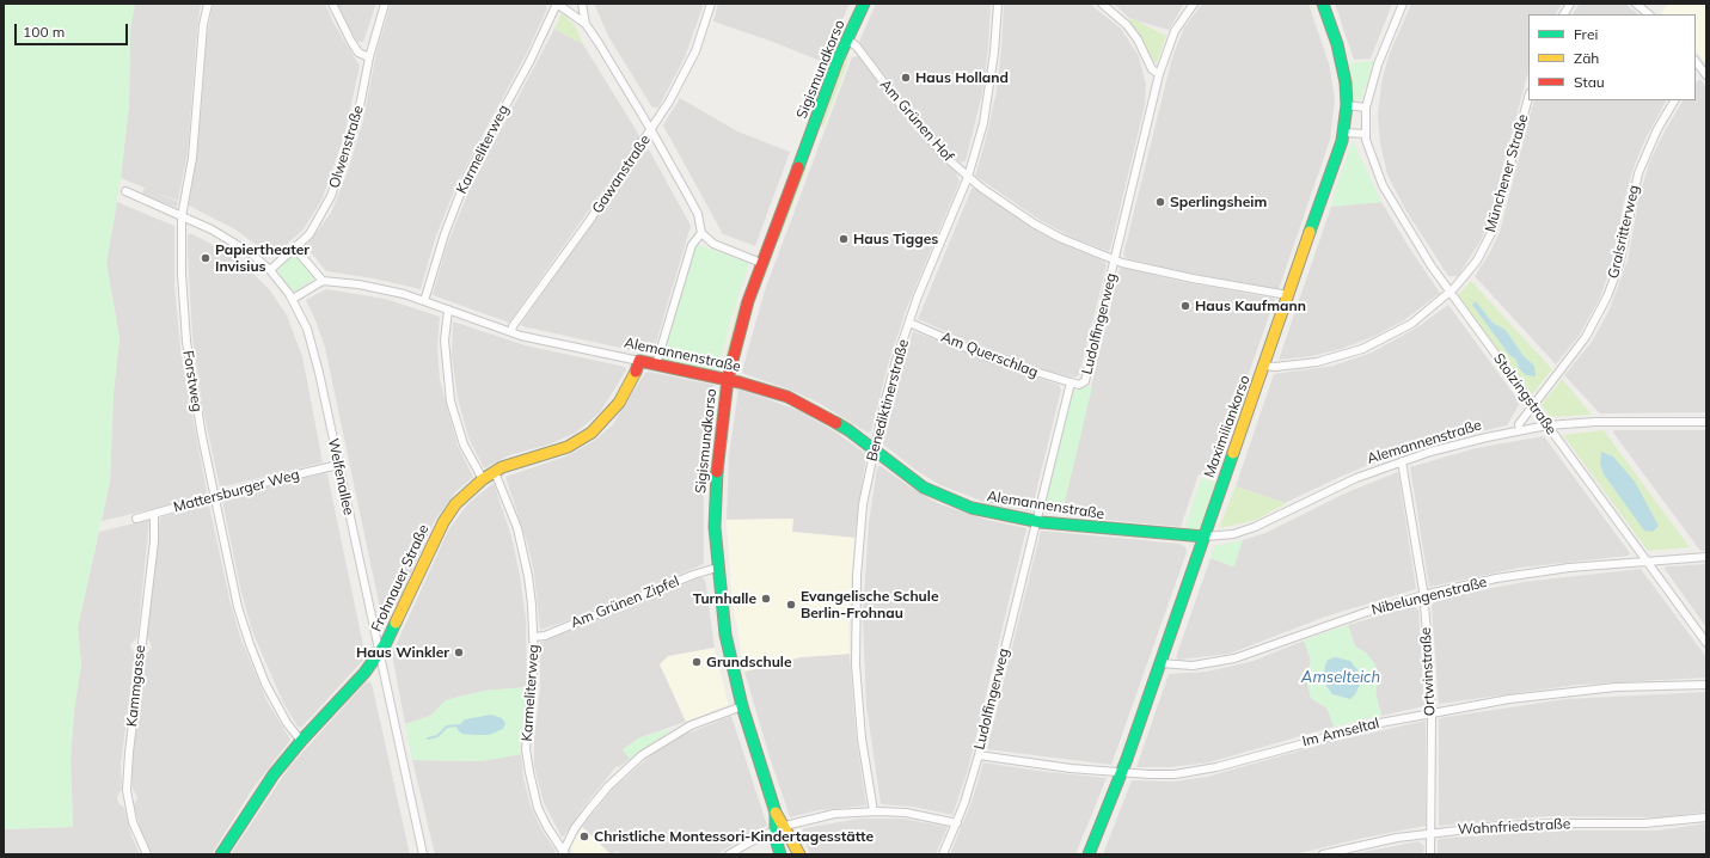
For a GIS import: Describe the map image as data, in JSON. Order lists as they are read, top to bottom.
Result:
{
  "streets": {
    "street": [
      "Sigismundkorso",
      "Am Grünen Hof",
      "Olwenstraße",
      "Karmeliterweg",
      "Münchener Straße",
      "Gawanstraße",
      "Gralsritterweg",
      "Ludolfingerweg",
      "Alemannenstraße",
      "Am Querschlag",
      "Forstweg",
      "Stolzingstraße",
      "Benediktinerstraße",
      "Maximiliankorso",
      "Welfenallee",
      "Mattersburger Weg",
      "Frohnauer Straße",
      "Nibelungenstraße",
      "Am Grünen Zipfel",
      "Ortwinstraße",
      "Kammgasse",
      "Im Amseltal",
      "Wahnfriedstraße"
    ]
  },
  "crossings": [
    ["Sigismundkorso", "Am Grünen Hof"],
    ["Sigismundkorso", "Alemannenstraße"],
    ["Sigismundkorso", "Am Grünen Zipfel"],
    ["Am Grünen Hof", "Ludolfingerweg"],
    ["Am Grünen Hof", "Benediktinerstraße"],
    ["Am Grünen Hof", "Maximiliankorso"],
    ["Olwenstraße", "Welfenallee"],
    ["Karmeliterweg", "Alemannenstraße"],
    ["Karmeliterweg", "Frohnauer Straße"],
    ["Karmeliterweg", "Am Grünen Zipfel"],
    ["Münchener Straße", "Stolzingstraße"],
    ["Münchener Straße", "Maximiliankorso"],
    ["Gawanstraße", "Alemannenstraße"],
    ["Gralsritterweg", "Alemannenstraße"],
    ["Gralsritterweg", "Stolzingstraße"],
    ["Ludolfingerweg", "Alemannenstraße"],
    ["Ludolfingerweg", "Am Querschlag"],
    ["Ludolfingerweg", "Im Amseltal"],
    ["Alemannenstraße", "Stolzingstraße"],
    ["Alemannenstraße", "Benediktinerstraße"],
    ["Alemannenstraße", "Maximiliankorso"],
    ["Alemannenstraße", "Frohnauer Straße"],
    ["Alemannenstraße", "Ortwinstraße"],
    ["Am Querschlag", "Benediktinerstraße"],
    ["Forstweg", "Welfenallee"],
    ["Forstweg", "Mattersburger Weg"],
    ["Forstweg", "Frohnauer Straße"],
    ["Stolzingstraße", "Nibelungenstraße"],
    ["Maximiliankorso", "Nibelungenstraße"],
    ["Maximiliankorso", "Im Amseltal"],
    ["Welfenallee", "Mattersburger Weg"],
    ["Welfenallee", "Frohnauer Straße"],
    ["Mattersburger Weg", "Kammgasse"],
    ["Nibelungenstraße", "Ortwinstraße"],
    ["Ortwinstraße", "Im Amseltal"],
    ["Ortwinstraße", "Wahnfriedstraße"]
  ],
  "water": ["Amselteich"],
  "places": [
    "Haus Holland",
    "Sperlingsheim",
    "Haus Tigges",
    "Papiertheater Invisius",
    "Haus Kaufmann",
    "Turnhalle",
    "Evangelische Schule Berlin-Frohnau",
    "Haus Winkler",
    "Grundschule",
    "Christliche Montessori-Kindertagesstätte"
  ],
  "legend": ["Frei", "Zäh", "Stau"],
  "scale_bar": "100 m"
}
